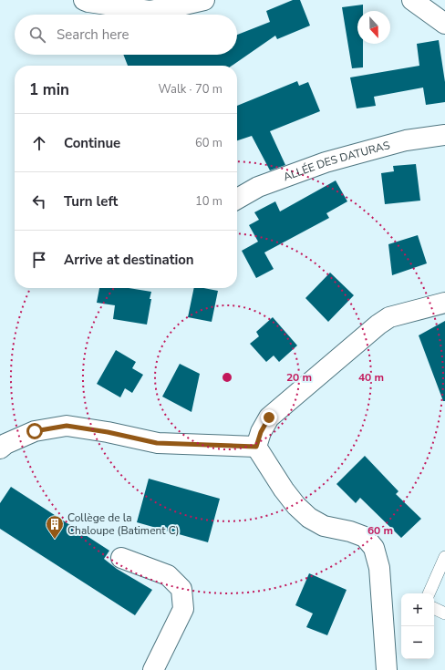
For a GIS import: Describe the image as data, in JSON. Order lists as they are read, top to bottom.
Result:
{
  "streets": {
    "street": ["ALLÉE DES DATURAS"]
  },
  "places": {
    "building": ["Collège de la Chaloupe (Batiment C)"]
  },
  "north": "bottom",
  "page": {
    "search": "Search here",
    "heading": ["1 min", "Walk · 70 m"],
    "list": [
      ["Continue", "60 m"],
      ["Turn left", "10 m"],
      "Arrive at destination"
    ],
    "map_buttons": ["+", "−"]
  },
  "rings": ["20 m", "40 m", "60 m"]
}
